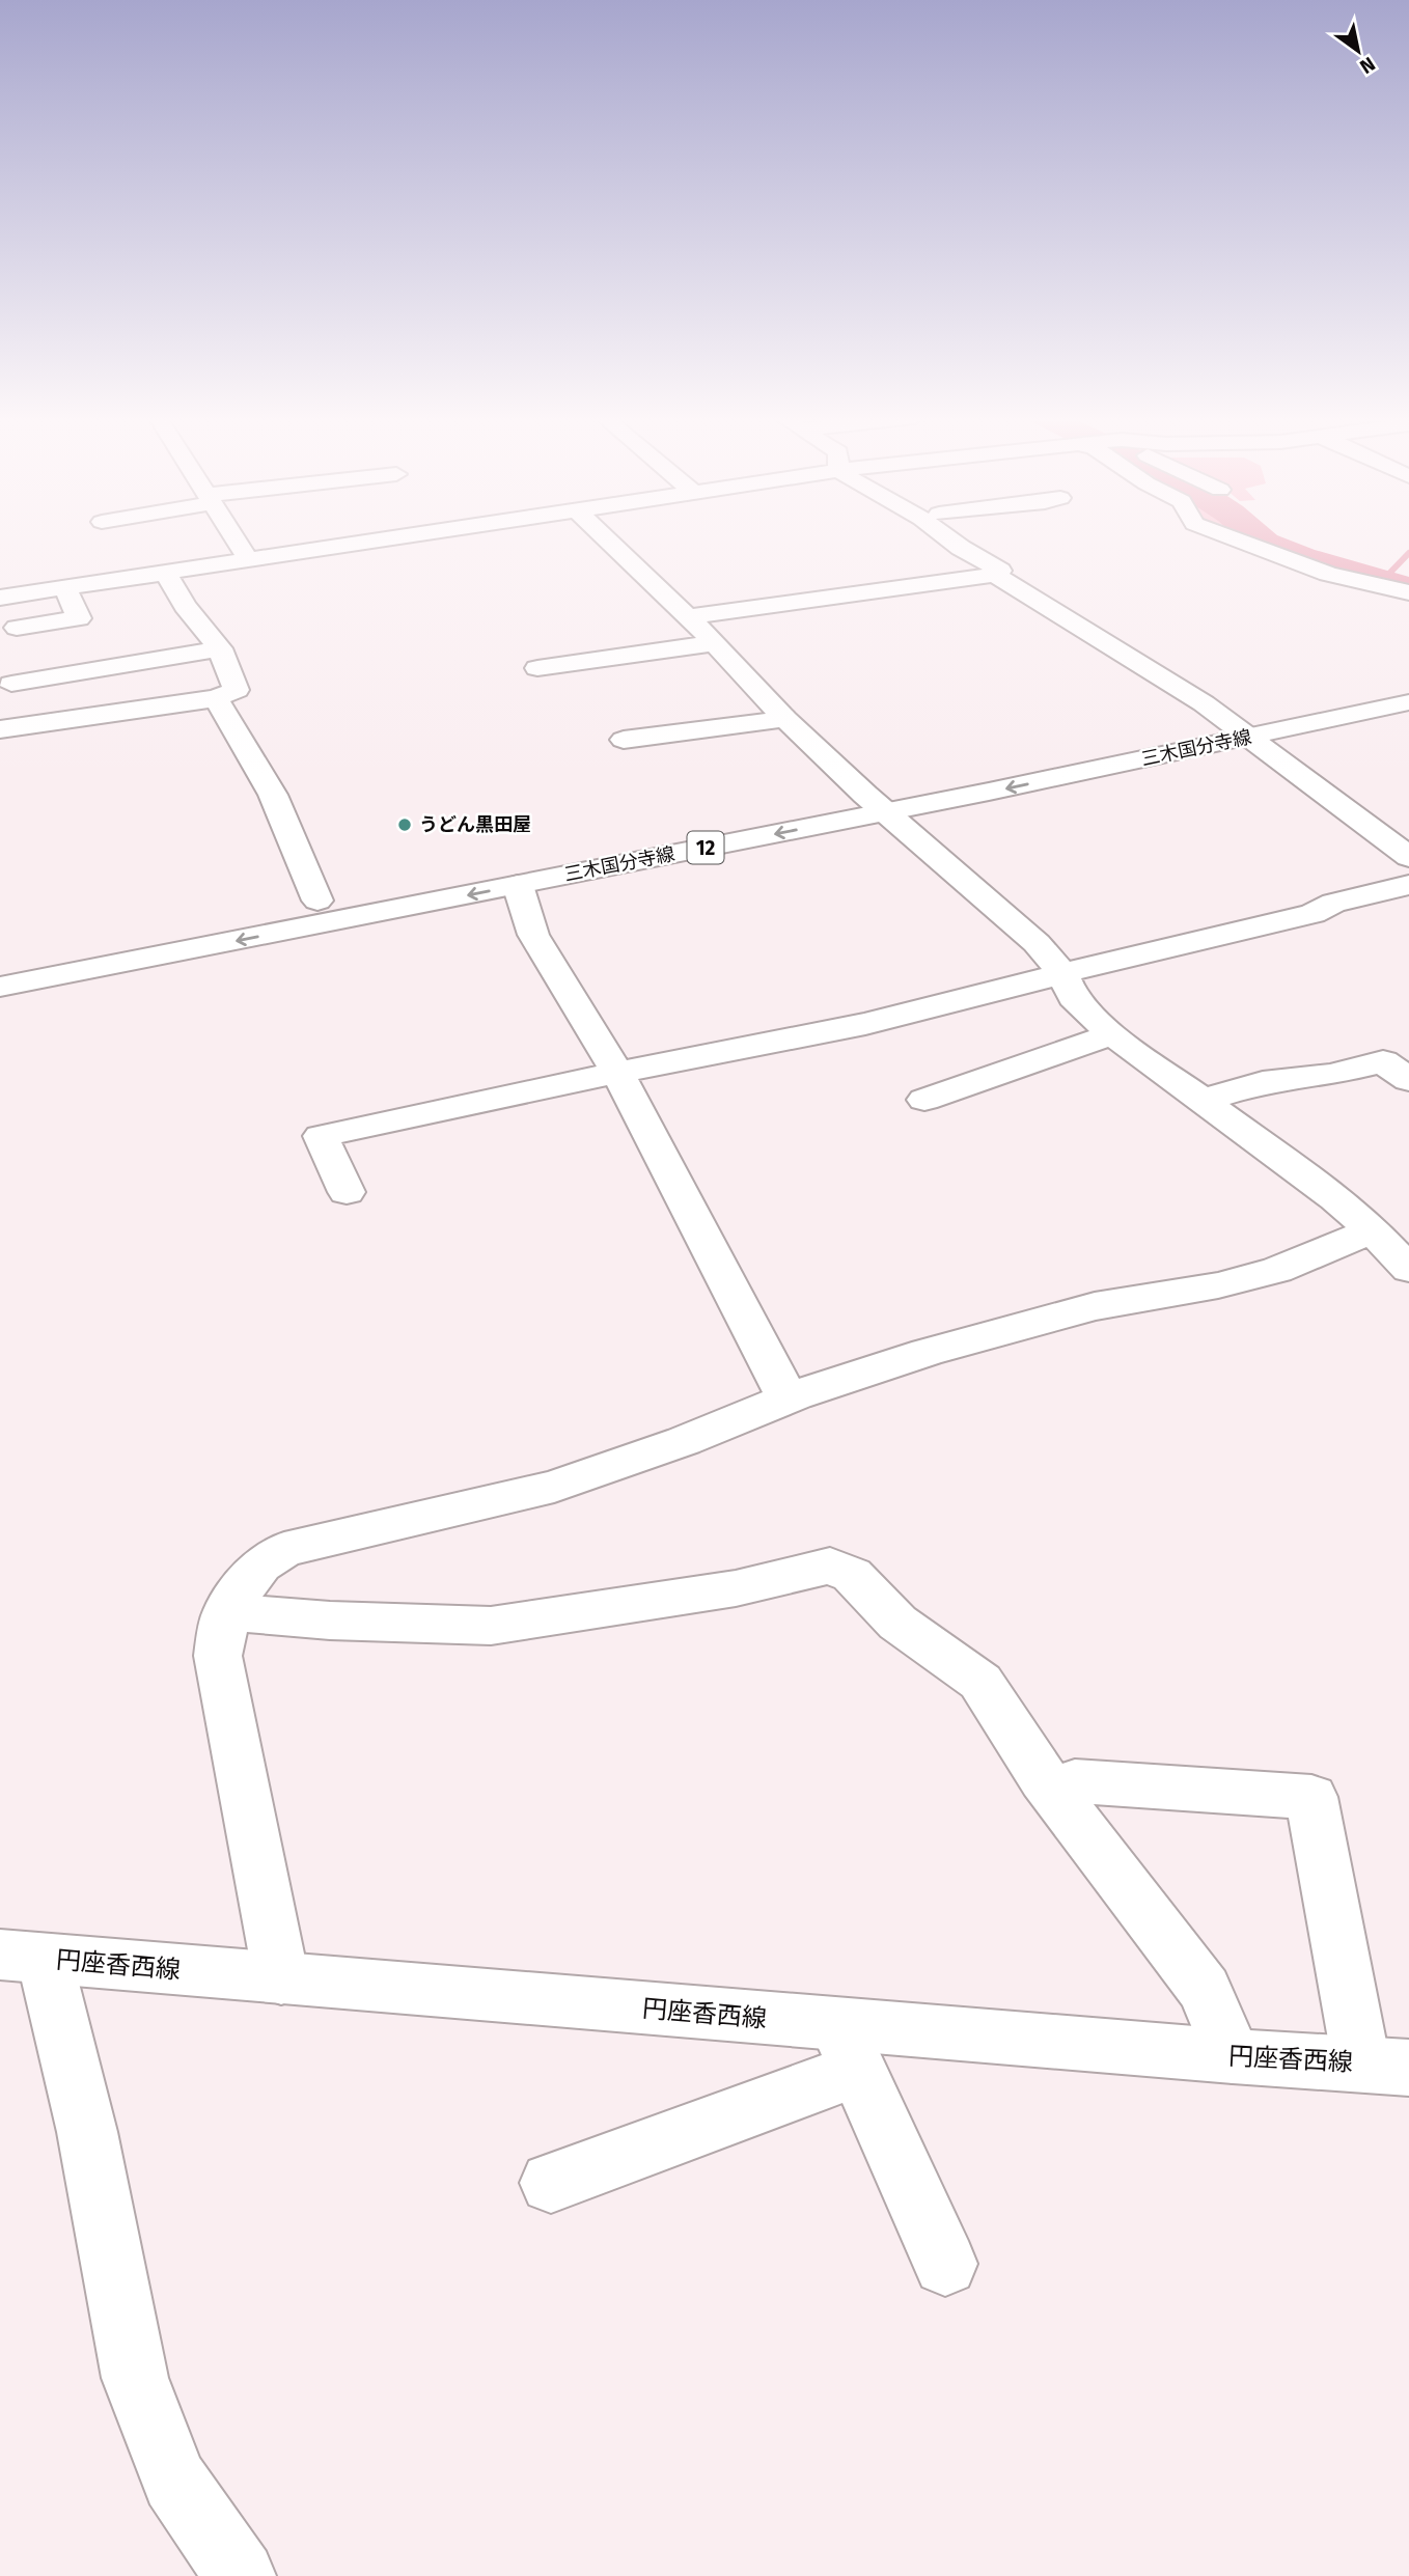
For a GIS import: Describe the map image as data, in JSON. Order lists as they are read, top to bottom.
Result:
{
  "streets": {
    "street": ["三木国分寺線", "12", "円座香西線"]
  },
  "places": ["うどん黒田屋"],
  "north": "bottom right"
}
